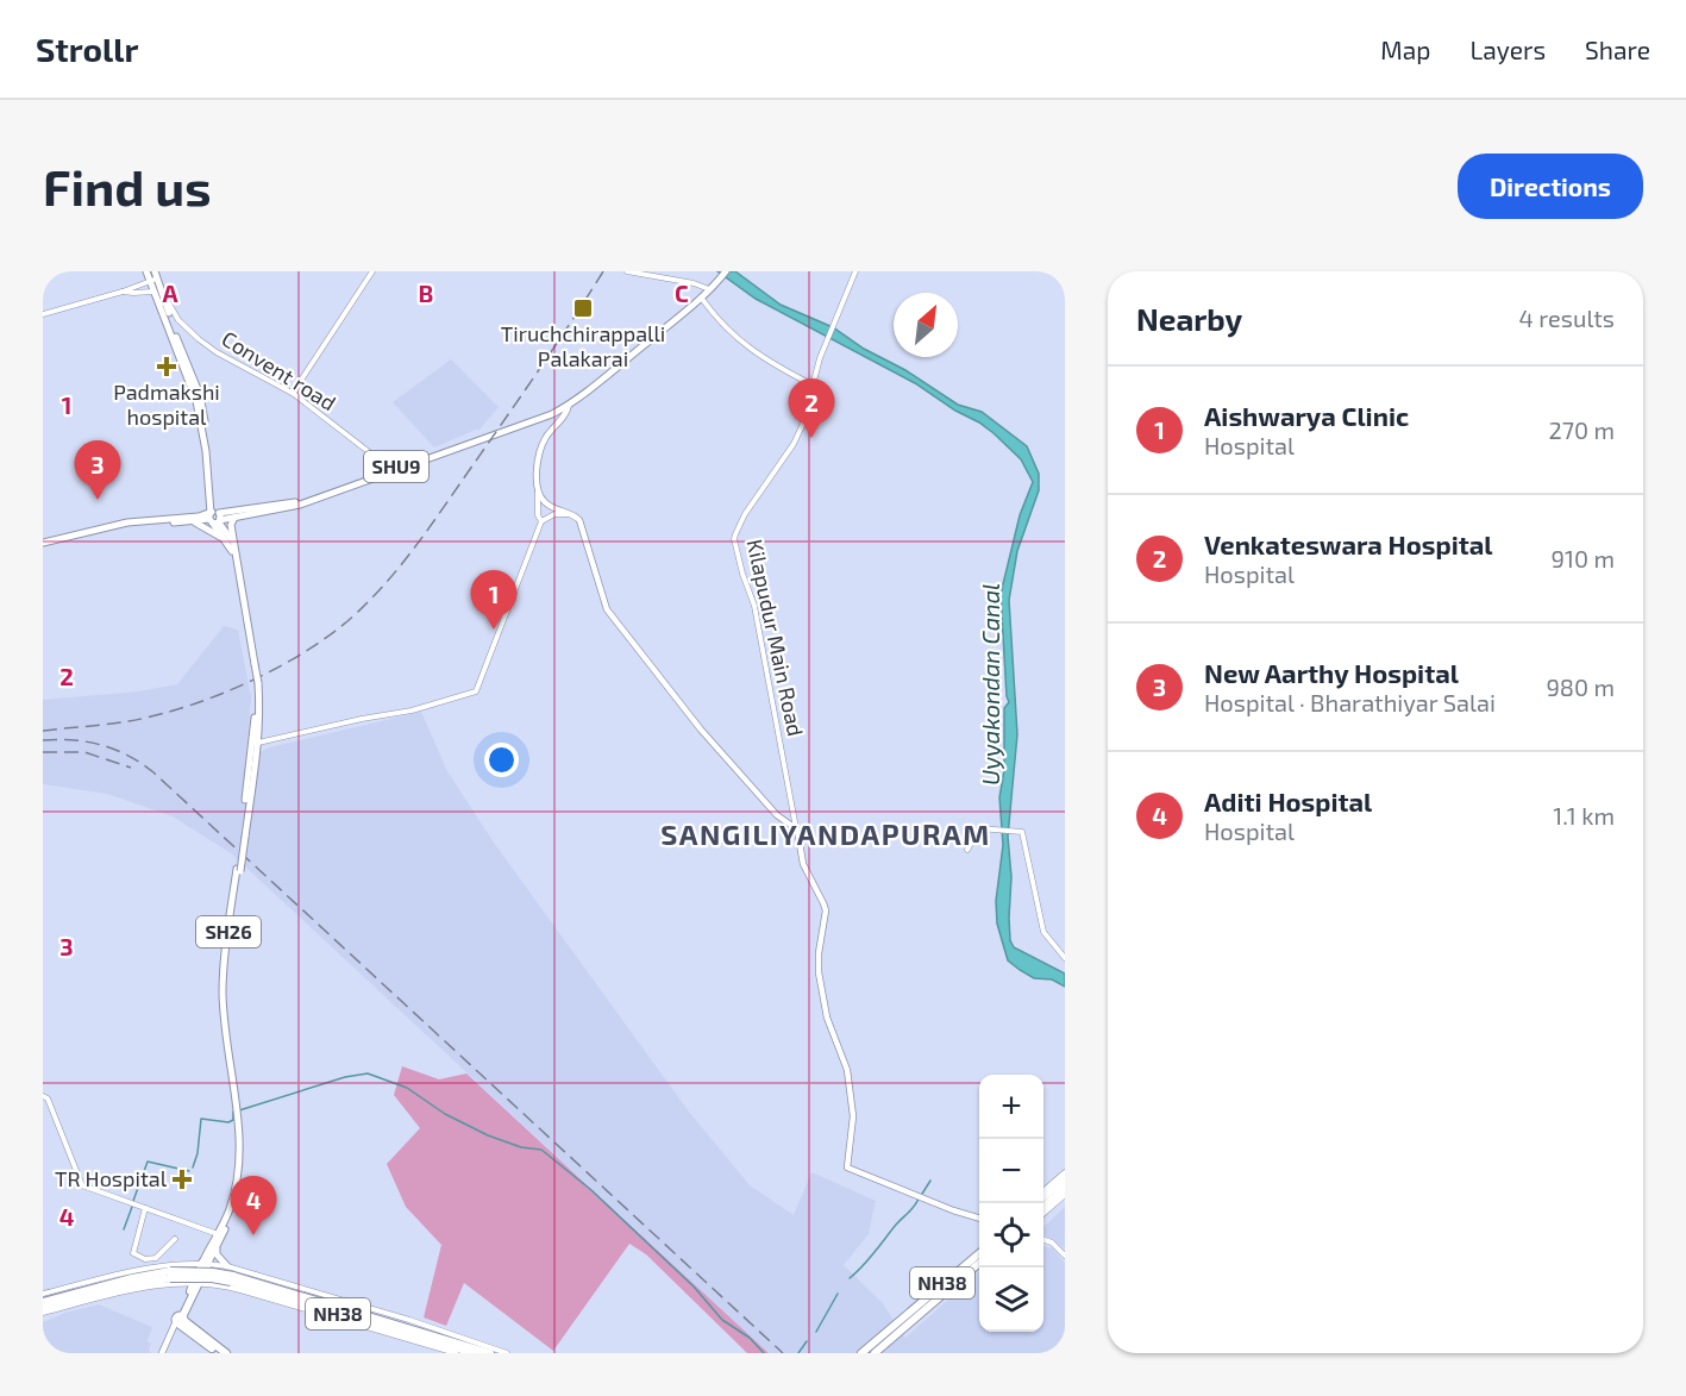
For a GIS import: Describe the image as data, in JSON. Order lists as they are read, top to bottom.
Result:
{
  "streets": {
    "highway": ["NH38"],
    "main road": ["SHU9", "SH26"],
    "street": ["Convent road", "Kilapudur Main Road"]
  },
  "crossings": [
    ["Convent road", "SHU9"],
    ["SHU9", "SH26"]
  ],
  "districts": ["SANGILIYANDAPURAM"],
  "water": ["Uyyakondan Canal"],
  "places": {
    "transit": ["Tiruchchirappalli Palakarai"],
    "health": ["Padmakshi hospital", "TR Hospital"]
  },
  "north": "top right",
  "page": {
    "header": "Strollr",
    "nav": ["Map", "Layers", "Share"],
    "buttons": "Directions",
    "title": "Find us",
    "heading": ["Nearby", "4 results"],
    "list": [
      {
        "mark": "1",
        "name": "Aishwarya Clinic",
        "note": "Hospital",
        "value": "270 m"
      },
      {
        "mark": "2",
        "name": "Venkateswara Hospital",
        "note": "Hospital",
        "value": "910 m"
      },
      {
        "mark": "3",
        "name": "New Aarthy Hospital",
        "note": "Hospital · Bharathiyar Salai",
        "value": "980 m"
      },
      {
        "mark": "4",
        "name": "Aditi Hospital",
        "note": "Hospital",
        "value": "1.1 km"
      }
    ],
    "pins": [
      "2",
      "3",
      "1",
      "4"
    ],
    "map_buttons": ["+", "−"]
  },
  "grid": {
    "columns": ["A", "B", "C"],
    "rows": [
      "1",
      "2",
      "3",
      "4"
    ]
  }
}
